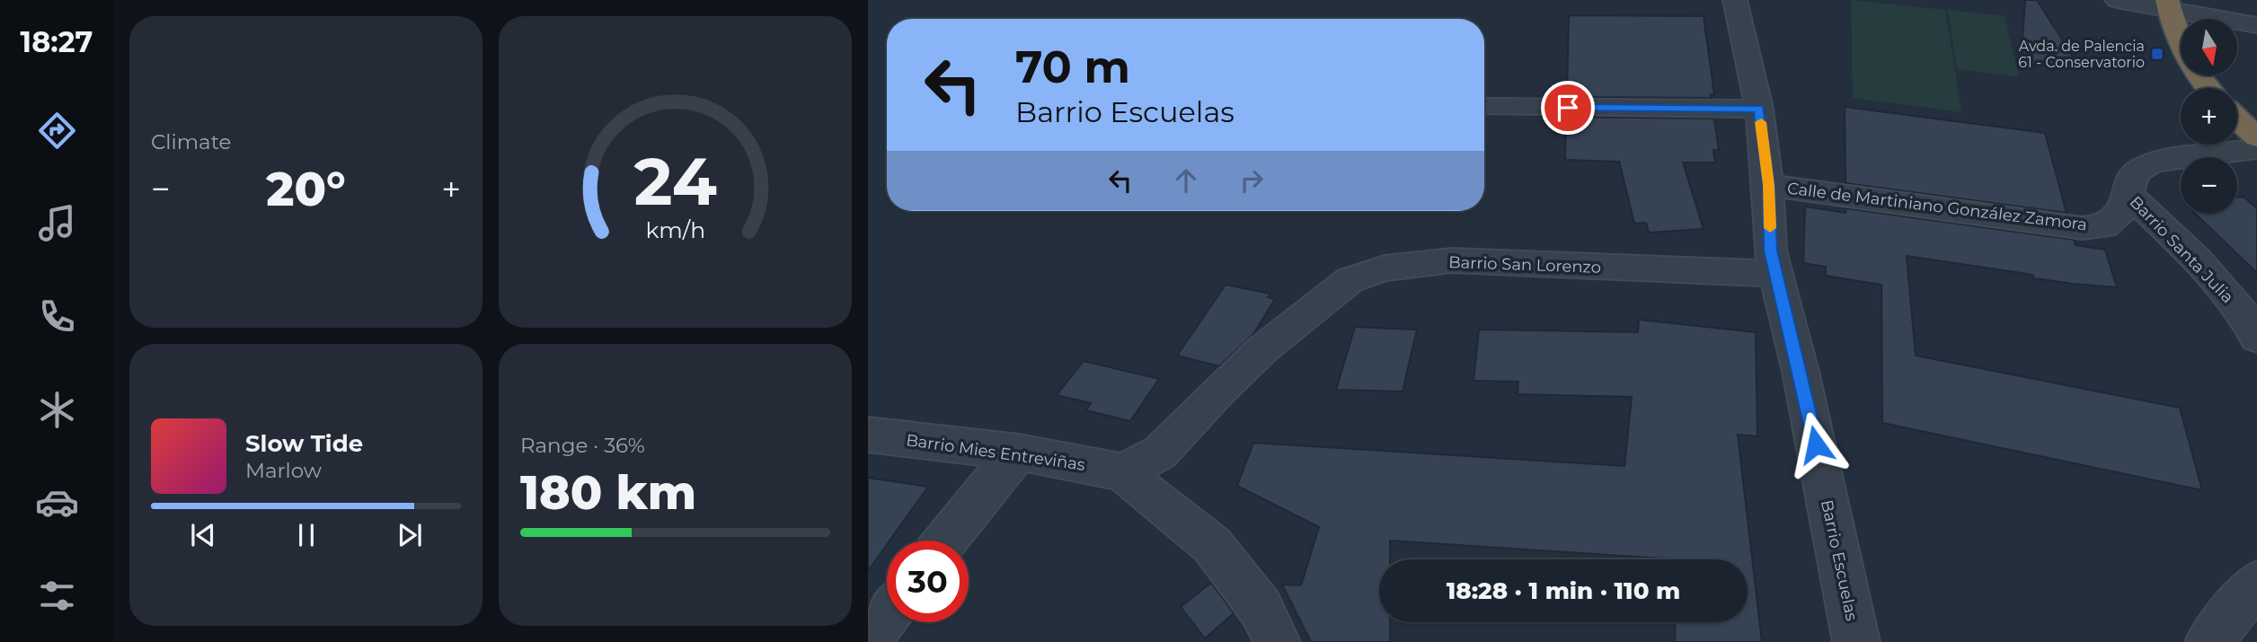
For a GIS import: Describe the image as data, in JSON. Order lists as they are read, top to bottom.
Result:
{
  "streets": {
    "street": [
      "Calle de Martiniano González Zamora",
      "Barrio Santa Julia",
      "Barrio San Lorenzo",
      "Barrio Mies Entreviñas",
      "Barrio Escuelas"
    ]
  },
  "crossings": [
    ["Calle de Martiniano González Zamora", "Barrio Santa Julia"],
    ["Calle de Martiniano González Zamora", "Barrio Escuelas"],
    ["Barrio San Lorenzo", "Barrio Mies Entreviñas"],
    ["Barrio San Lorenzo", "Barrio Escuelas"]
  ],
  "places": {
    "transit": ["Avda. de Palencia 61 - Conservatorio"]
  },
  "north": "bottom",
  "page": {
    "tabs": "18:27",
    "tile": [
      "Climate",
      ["Range · 36%", "180 km"]
    ],
    "map_buttons": ["+", "−"],
    "turn": ["70 m", "Barrio Escuelas"],
    "heat": ["−", "20°", "+"],
    "song": ["Slow Tide", "Marlow"],
    "limit": "30",
    "trip": "18:28 · 1 min · 110 m",
    "gauge": ["24", "km/h"]
  }
}
